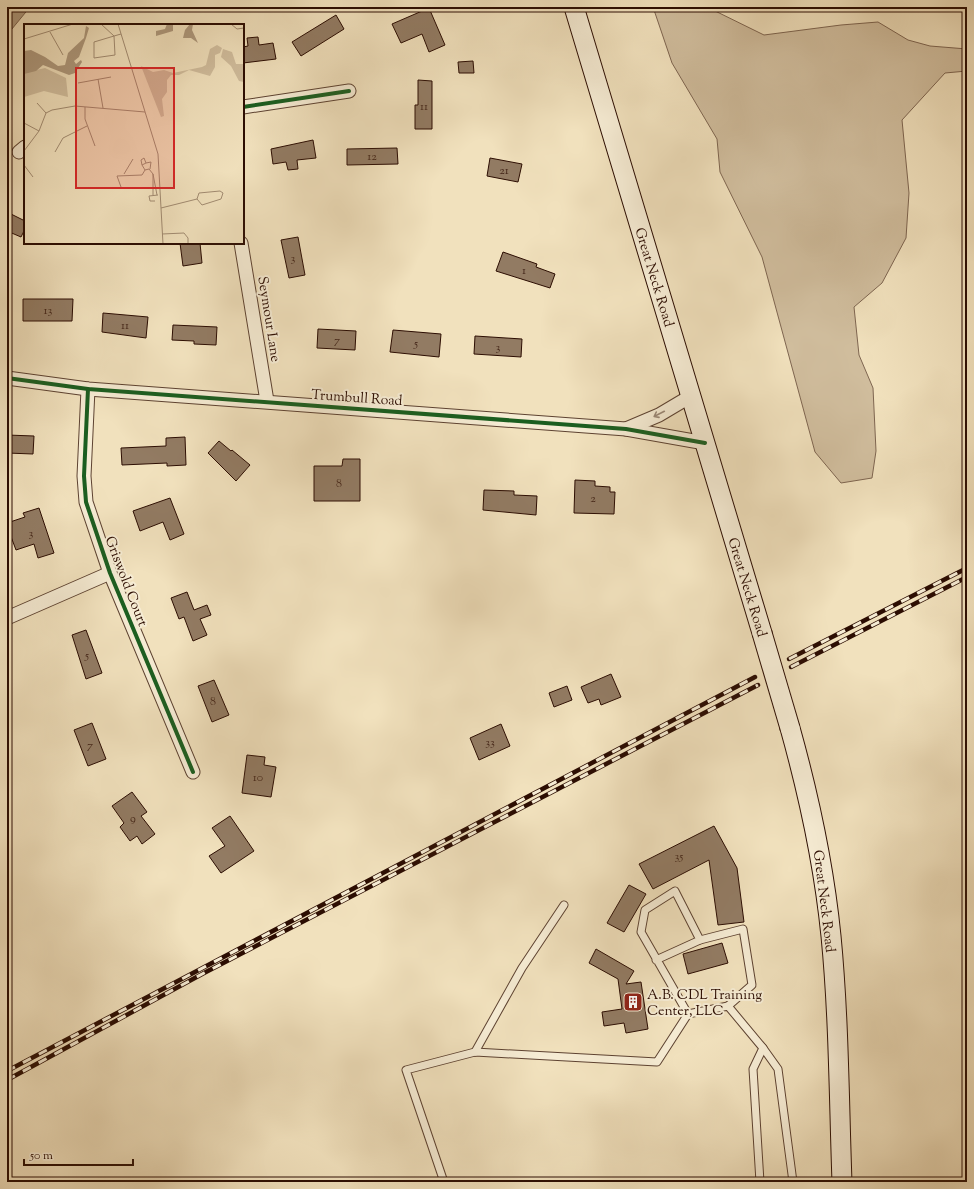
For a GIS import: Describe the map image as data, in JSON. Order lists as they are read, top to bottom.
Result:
{
  "streets": {
    "main road": ["Great Neck Road"],
    "street": ["Seymour Lane", "Trumbull Road", "Griswold Court"]
  },
  "crossings": [
    ["Great Neck Road", "Trumbull Road"],
    ["Seymour Lane", "Trumbull Road"],
    ["Trumbull Road", "Griswold Court"]
  ],
  "places": {
    "building": ["A.B. CDL Training Center, LLC"]
  },
  "house_numbers": [
    "11",
    "12",
    "21",
    "3",
    "1",
    "13",
    "11",
    "7",
    "5",
    "3",
    "8",
    "2",
    "3",
    "5",
    "8",
    "33",
    "7",
    "10",
    "9",
    "35"
  ],
  "scale_bar": "50 m"
}
